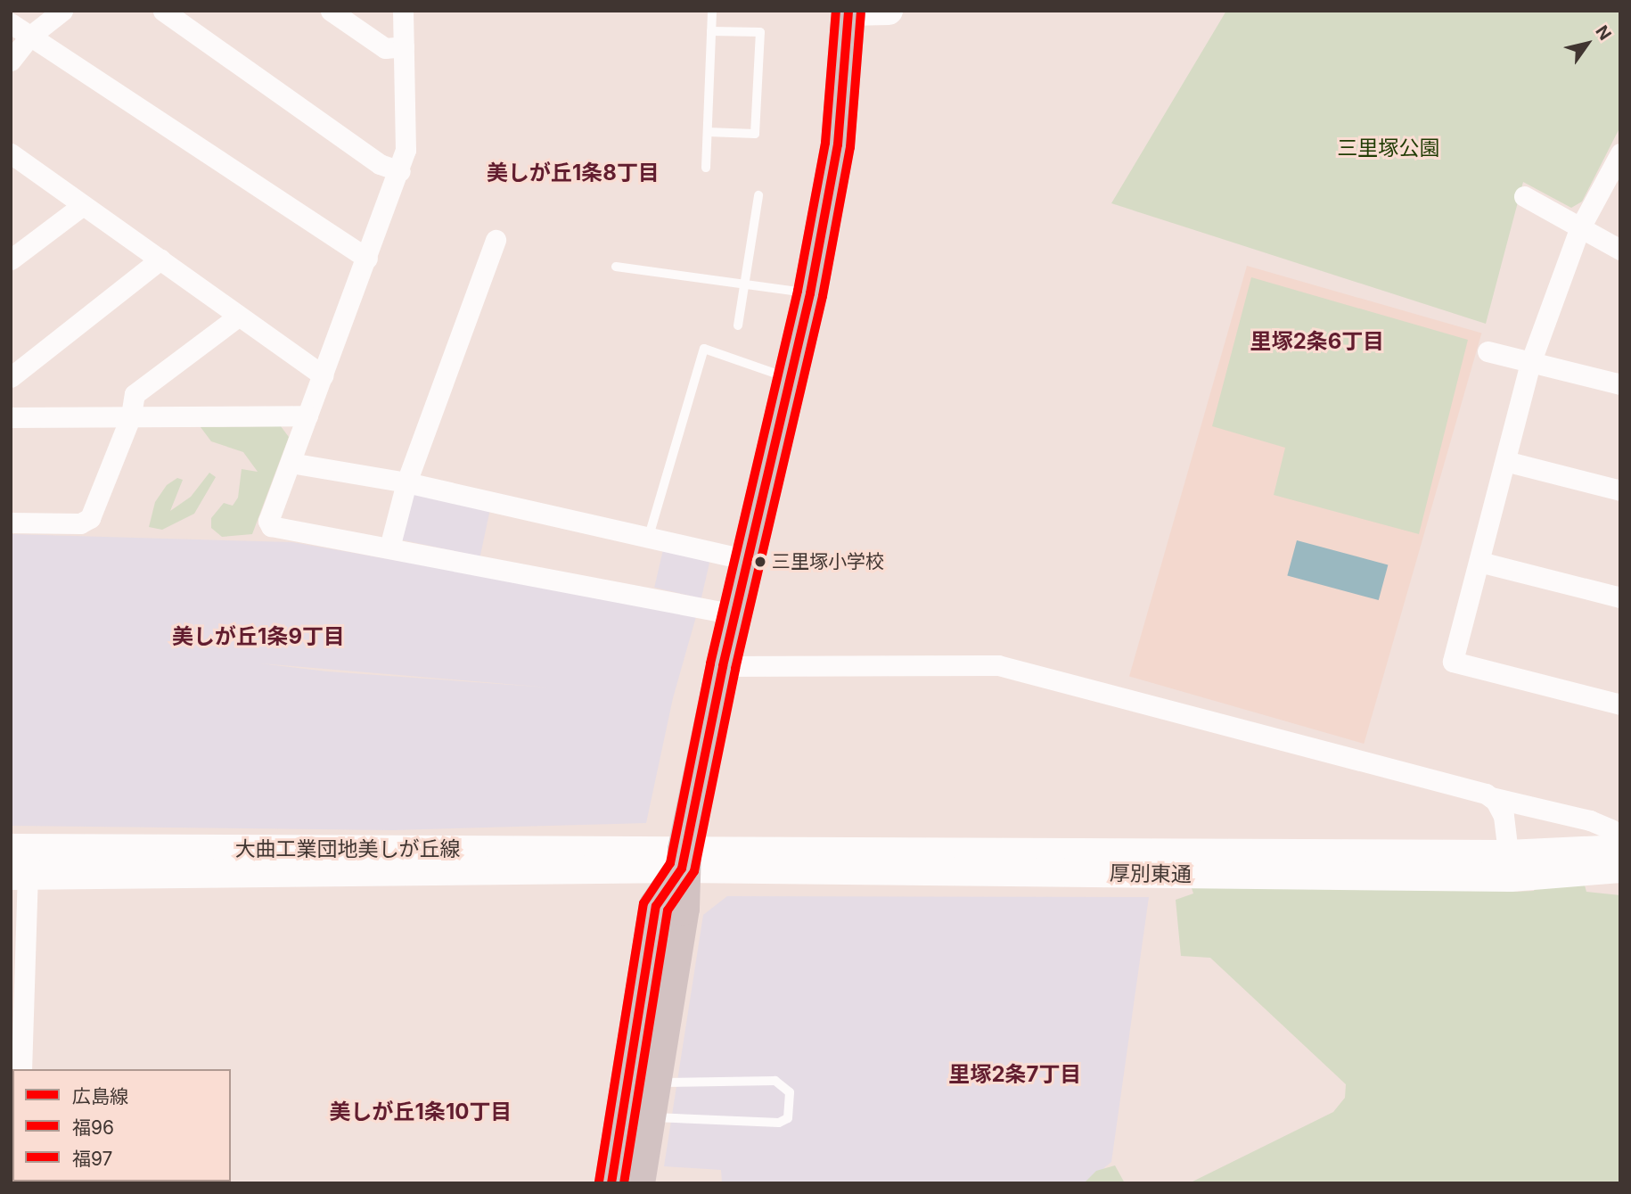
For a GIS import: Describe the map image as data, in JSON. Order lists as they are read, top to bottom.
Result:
{
  "streets": {
    "main road": ["大曲工業団地美しが丘線", "厚別東通"]
  },
  "crossings": [
    ["大曲工業団地美しが丘線", "厚別東通"]
  ],
  "districts": [
    "美しが丘1条8丁目",
    "里塚2条6丁目",
    "美しが丘1条9丁目",
    "里塚2条7丁目",
    "美しが丘1条10丁目"
  ],
  "parks": ["三里塚公園"],
  "places": ["三里塚小学校"],
  "lines": ["transit line 福97", "transit line 広島線", "transit line 福96"],
  "legend": ["広島線", "福96", "福97"],
  "north": "top right"
}
